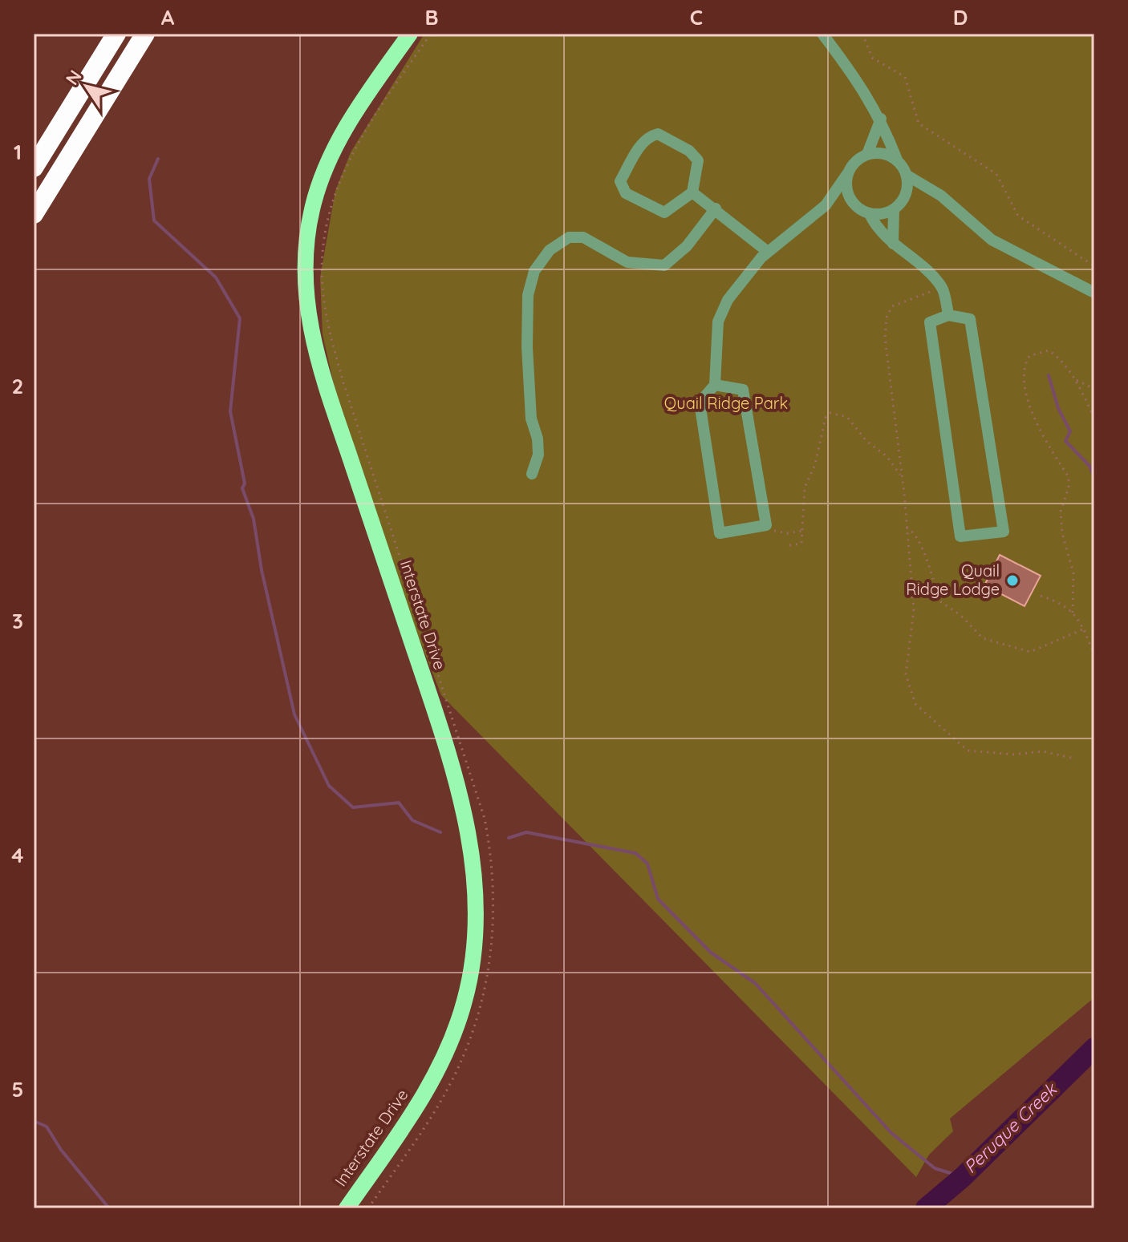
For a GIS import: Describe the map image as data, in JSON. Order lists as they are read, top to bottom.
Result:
{
  "streets": {
    "main road": ["Interstate Drive"]
  },
  "water": ["Peruque Creek"],
  "parks": ["Quail Ridge Park"],
  "places": ["Quail Ridge Lodge"],
  "north": "top left",
  "grid": {
    "columns": [
      "A",
      "B",
      "C",
      "D"
    ],
    "rows": [
      "1",
      "2",
      "3",
      "4",
      "5"
    ]
  }
}
